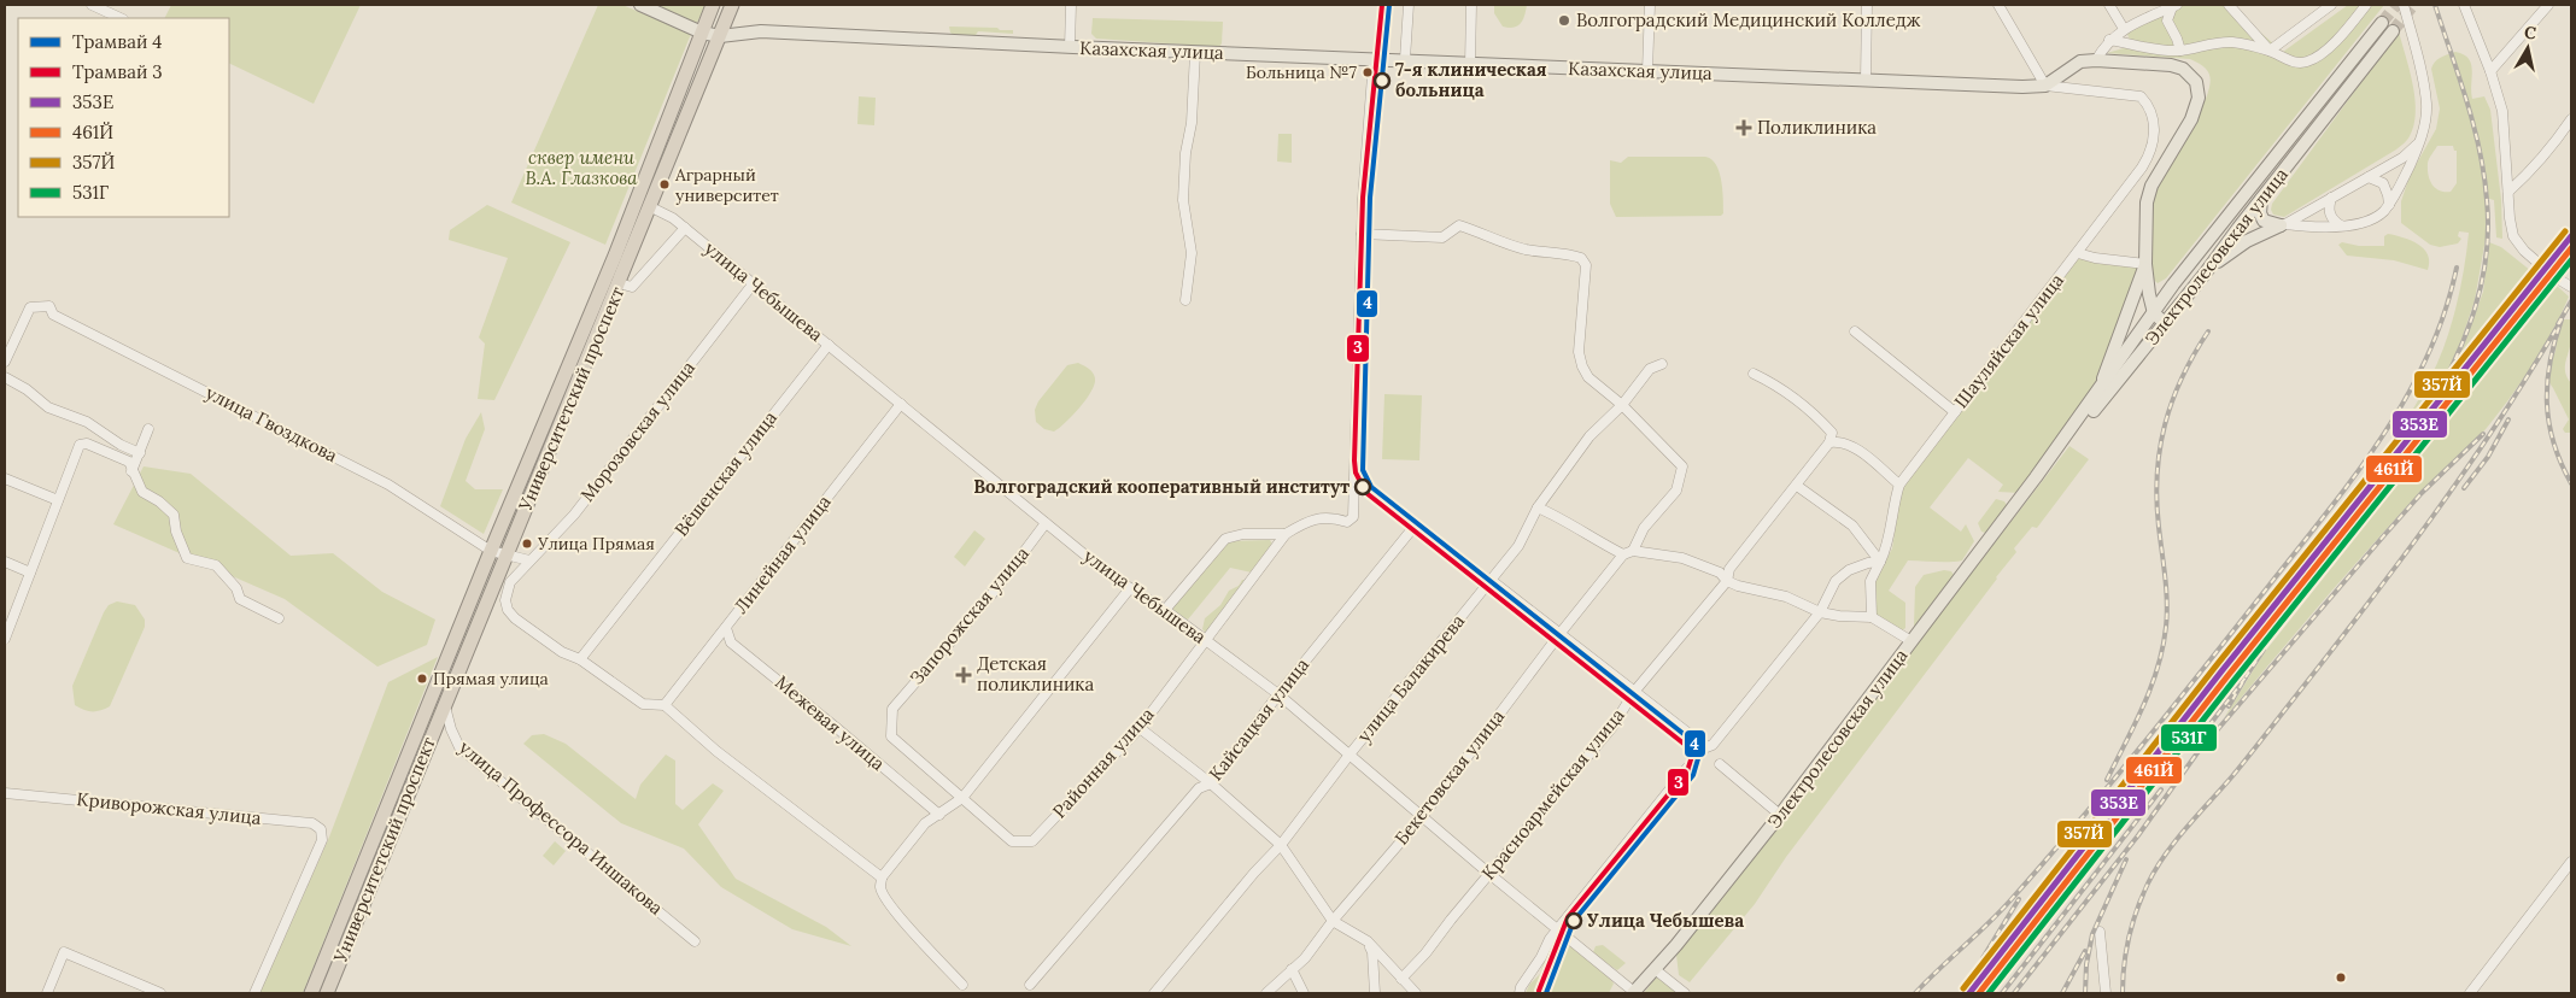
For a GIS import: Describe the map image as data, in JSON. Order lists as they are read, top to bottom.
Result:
{
  "streets": {
    "highway": ["Университетский проспект"],
    "main road": ["Казахская улица", "Электролесовская улица"],
    "street": [
      "улица Чебышева",
      "Шауляйская улица",
      "улица Гвоздкова",
      "Морозовская улица",
      "Вёшенская улица",
      "Линейная улица",
      "Запорожская улица",
      "улица Балакирева",
      "Кайсацкая улица",
      "Межевая улица",
      "Районная улица",
      "Бекетовская улица",
      "Красноармейская улица",
      "Криворожская улица",
      "улица Профессора Иншакова"
    ]
  },
  "crossings": [
    ["Казахская улица", "Шауляйская улица"],
    ["Казахская улица", "Университетский проспект"],
    ["Электролесовская улица", "улица Чебышева"],
    ["улица Чебышева", "Университетский проспект"],
    ["улица Чебышева", "Морозовская улица"],
    ["улица Чебышева", "Вёшенская улица"],
    ["улица Чебышева", "Линейная улица"],
    ["улица Чебышева", "Запорожская улица"],
    ["улица Чебышева", "улица Балакирева"],
    ["улица Чебышева", "Кайсацкая улица"],
    ["улица Чебышева", "Районная улица"],
    ["улица Чебышева", "Бекетовская улица"],
    ["улица Чебышева", "Красноармейская улица"],
    ["Университетский проспект", "улица Гвоздкова"],
    ["Университетский проспект", "улица Профессора Иншакова"],
    ["улица Гвоздкова", "Морозовская улица"],
    ["Морозовская улица", "Вёшенская улица"],
    ["Линейная улица", "Межевая улица"],
    ["Запорожская улица", "Районная улица"]
  ],
  "parks": ["сквер имени В.А. Глазкова"],
  "places": {
    "other": [
      "Волгоградский Медицинский Колледж",
      "Больница №7",
      "7-я клиническая больница",
      "Аграрный университет",
      "Волгоградский кооперативный институт",
      "Улица Прямая",
      "Прямая улица",
      "Улица Чебышева"
    ],
    "health": ["Поликлиника", "Детская поликлиника"]
  },
  "lines": [
    "tram line 4",
    "tram line 3",
    "transit line 357Й",
    "transit line 353Е",
    "transit line 461Й",
    "transit line 531Г"
  ],
  "legend": [
    "Трамвай 4",
    "Трамвай 3",
    "353Е",
    "461Й",
    "357Й",
    "531Г"
  ],
  "north": "top"
}
